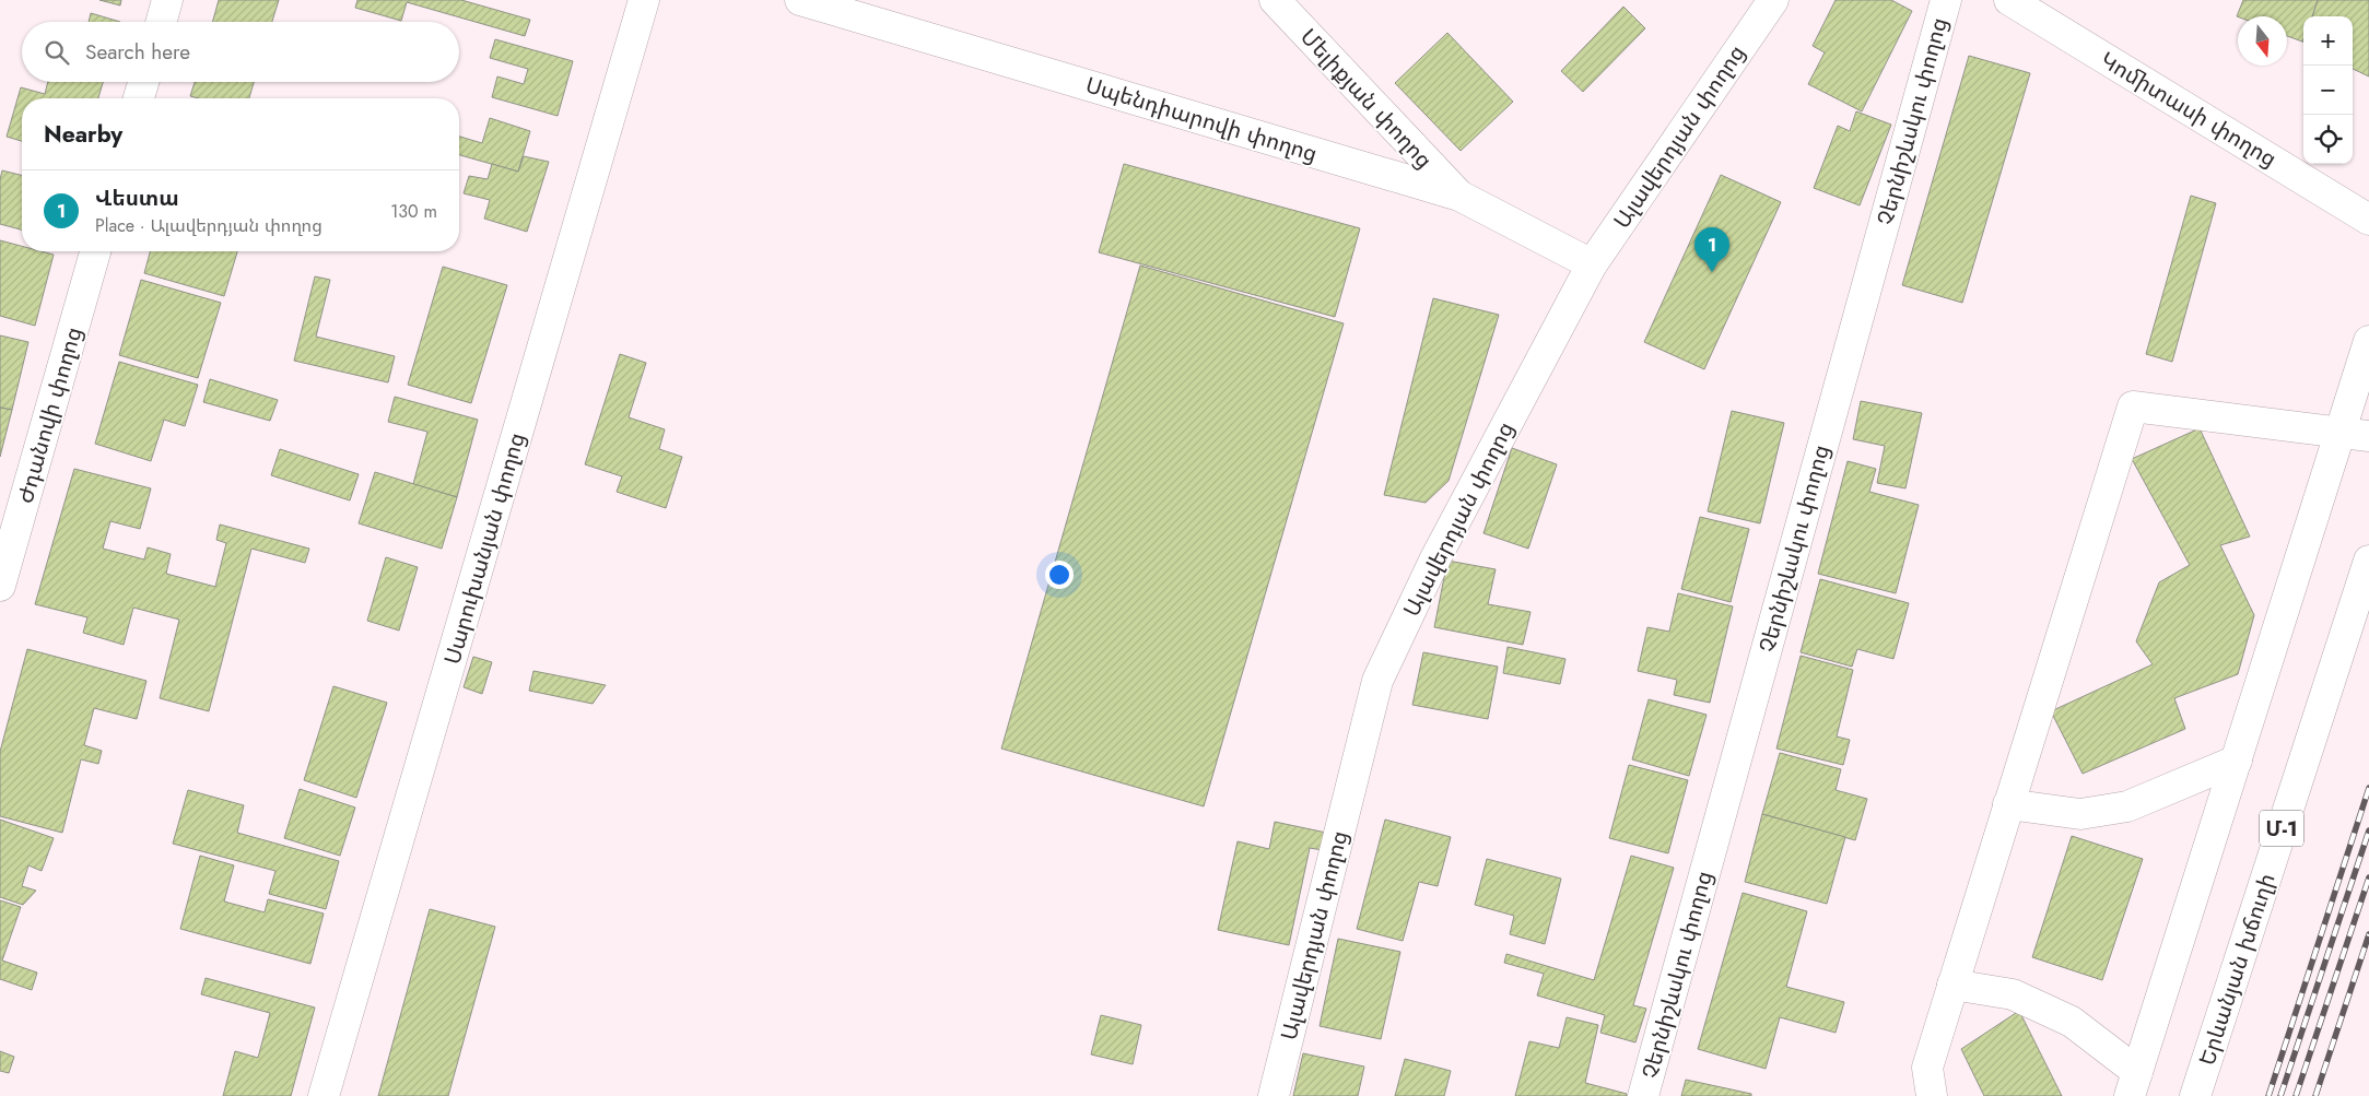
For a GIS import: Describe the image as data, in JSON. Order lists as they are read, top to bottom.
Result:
{
  "streets": {
    "main road": [
      "Մելիքյան փողոց",
      "Կոմիտասի փողոց",
      "Սպենդիարովի փողոց",
      "Չերնիշևսկու փողոց",
      "Ալավերդյան փողոց",
      "Ժդանովի փողոց",
      "Սարուխանյան փողոց",
      "Մ-1",
      "Երևանյան խճուղի"
    ]
  },
  "crossings": [
    ["Մելիքյան փողոց", "Սպենդիարովի փողոց"],
    ["Սպենդիարովի փողոց", "Ալավերդյան փողոց"]
  ],
  "north": "bottom",
  "page": {
    "map_buttons": ["+", "−"],
    "search": "Search here",
    "heading": "Nearby",
    "list": [
      {
        "mark": "1",
        "name": "Վեստա",
        "note": "Place · Ալավերդյան փողոց",
        "value": "130 m"
      }
    ],
    "pins": "1"
  }
}
